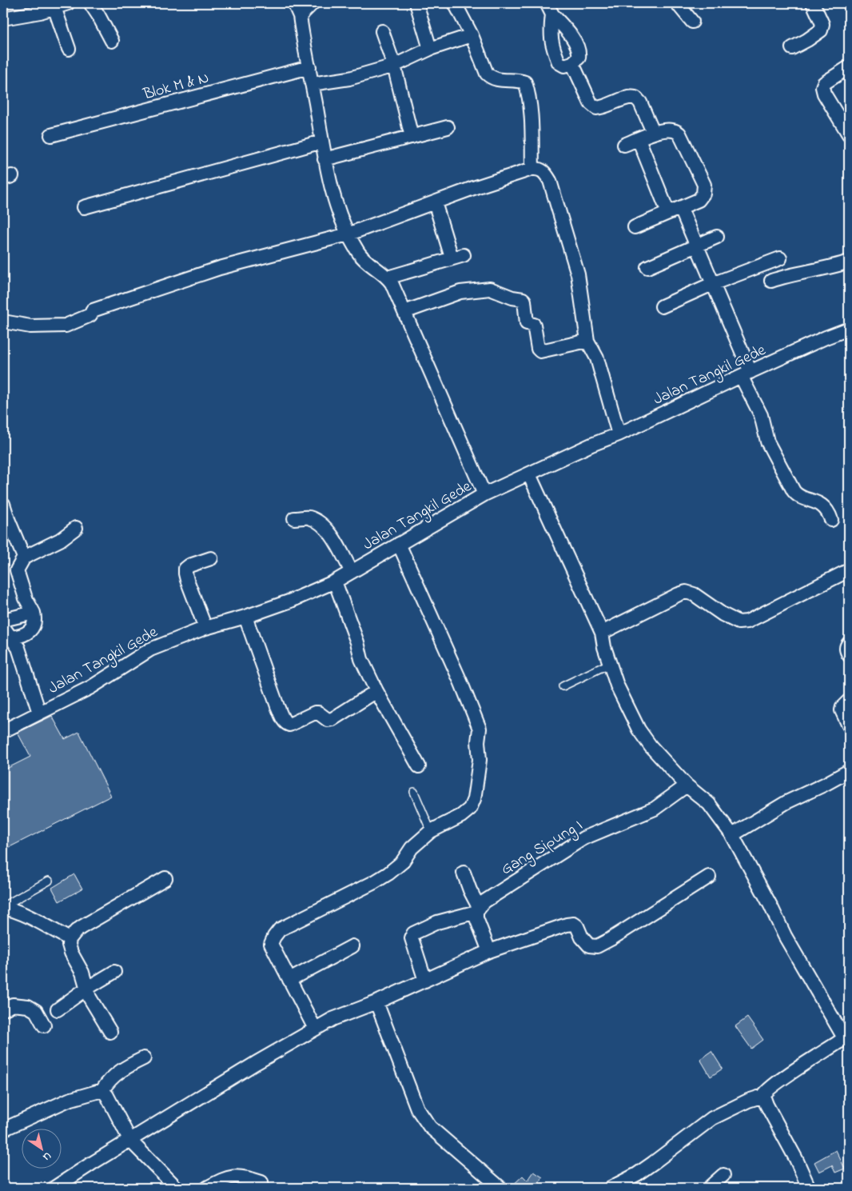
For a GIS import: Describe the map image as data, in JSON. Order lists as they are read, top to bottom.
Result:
{
  "streets": {
    "street": ["Blok M & N", "Jalan Tangkil Gede", "Gang Sipung I"]
  },
  "north": "bottom right"
}
